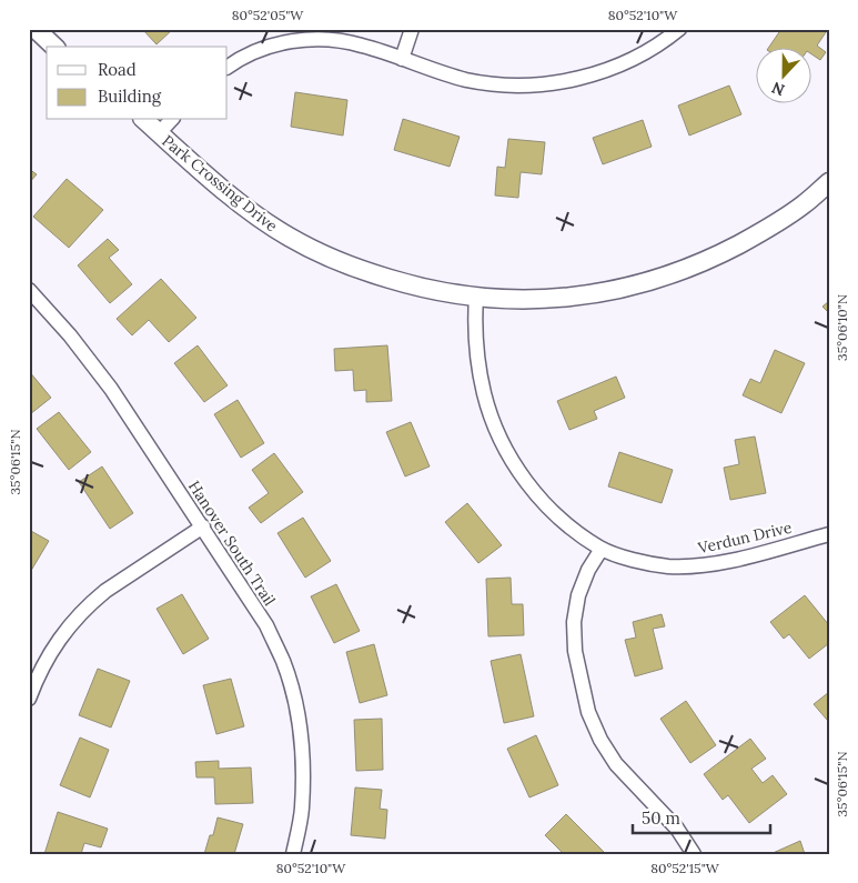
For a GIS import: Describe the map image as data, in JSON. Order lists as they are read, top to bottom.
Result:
{
  "streets": {
    "street": ["Park Crossing Drive", "Verdun Drive", "Hanover South Trail"]
  },
  "crossings": [
    ["Park Crossing Drive", "Verdun Drive"]
  ],
  "legend": ["Road", "Building"],
  "scale_bar": "50 m",
  "north": "bottom",
  "coordinates": [
    "80°52'05\"W",
    "80°52'10\"W",
    "35°06'10\"N",
    "35°06'15\"N",
    "80°52'15\"W"
  ]
}
